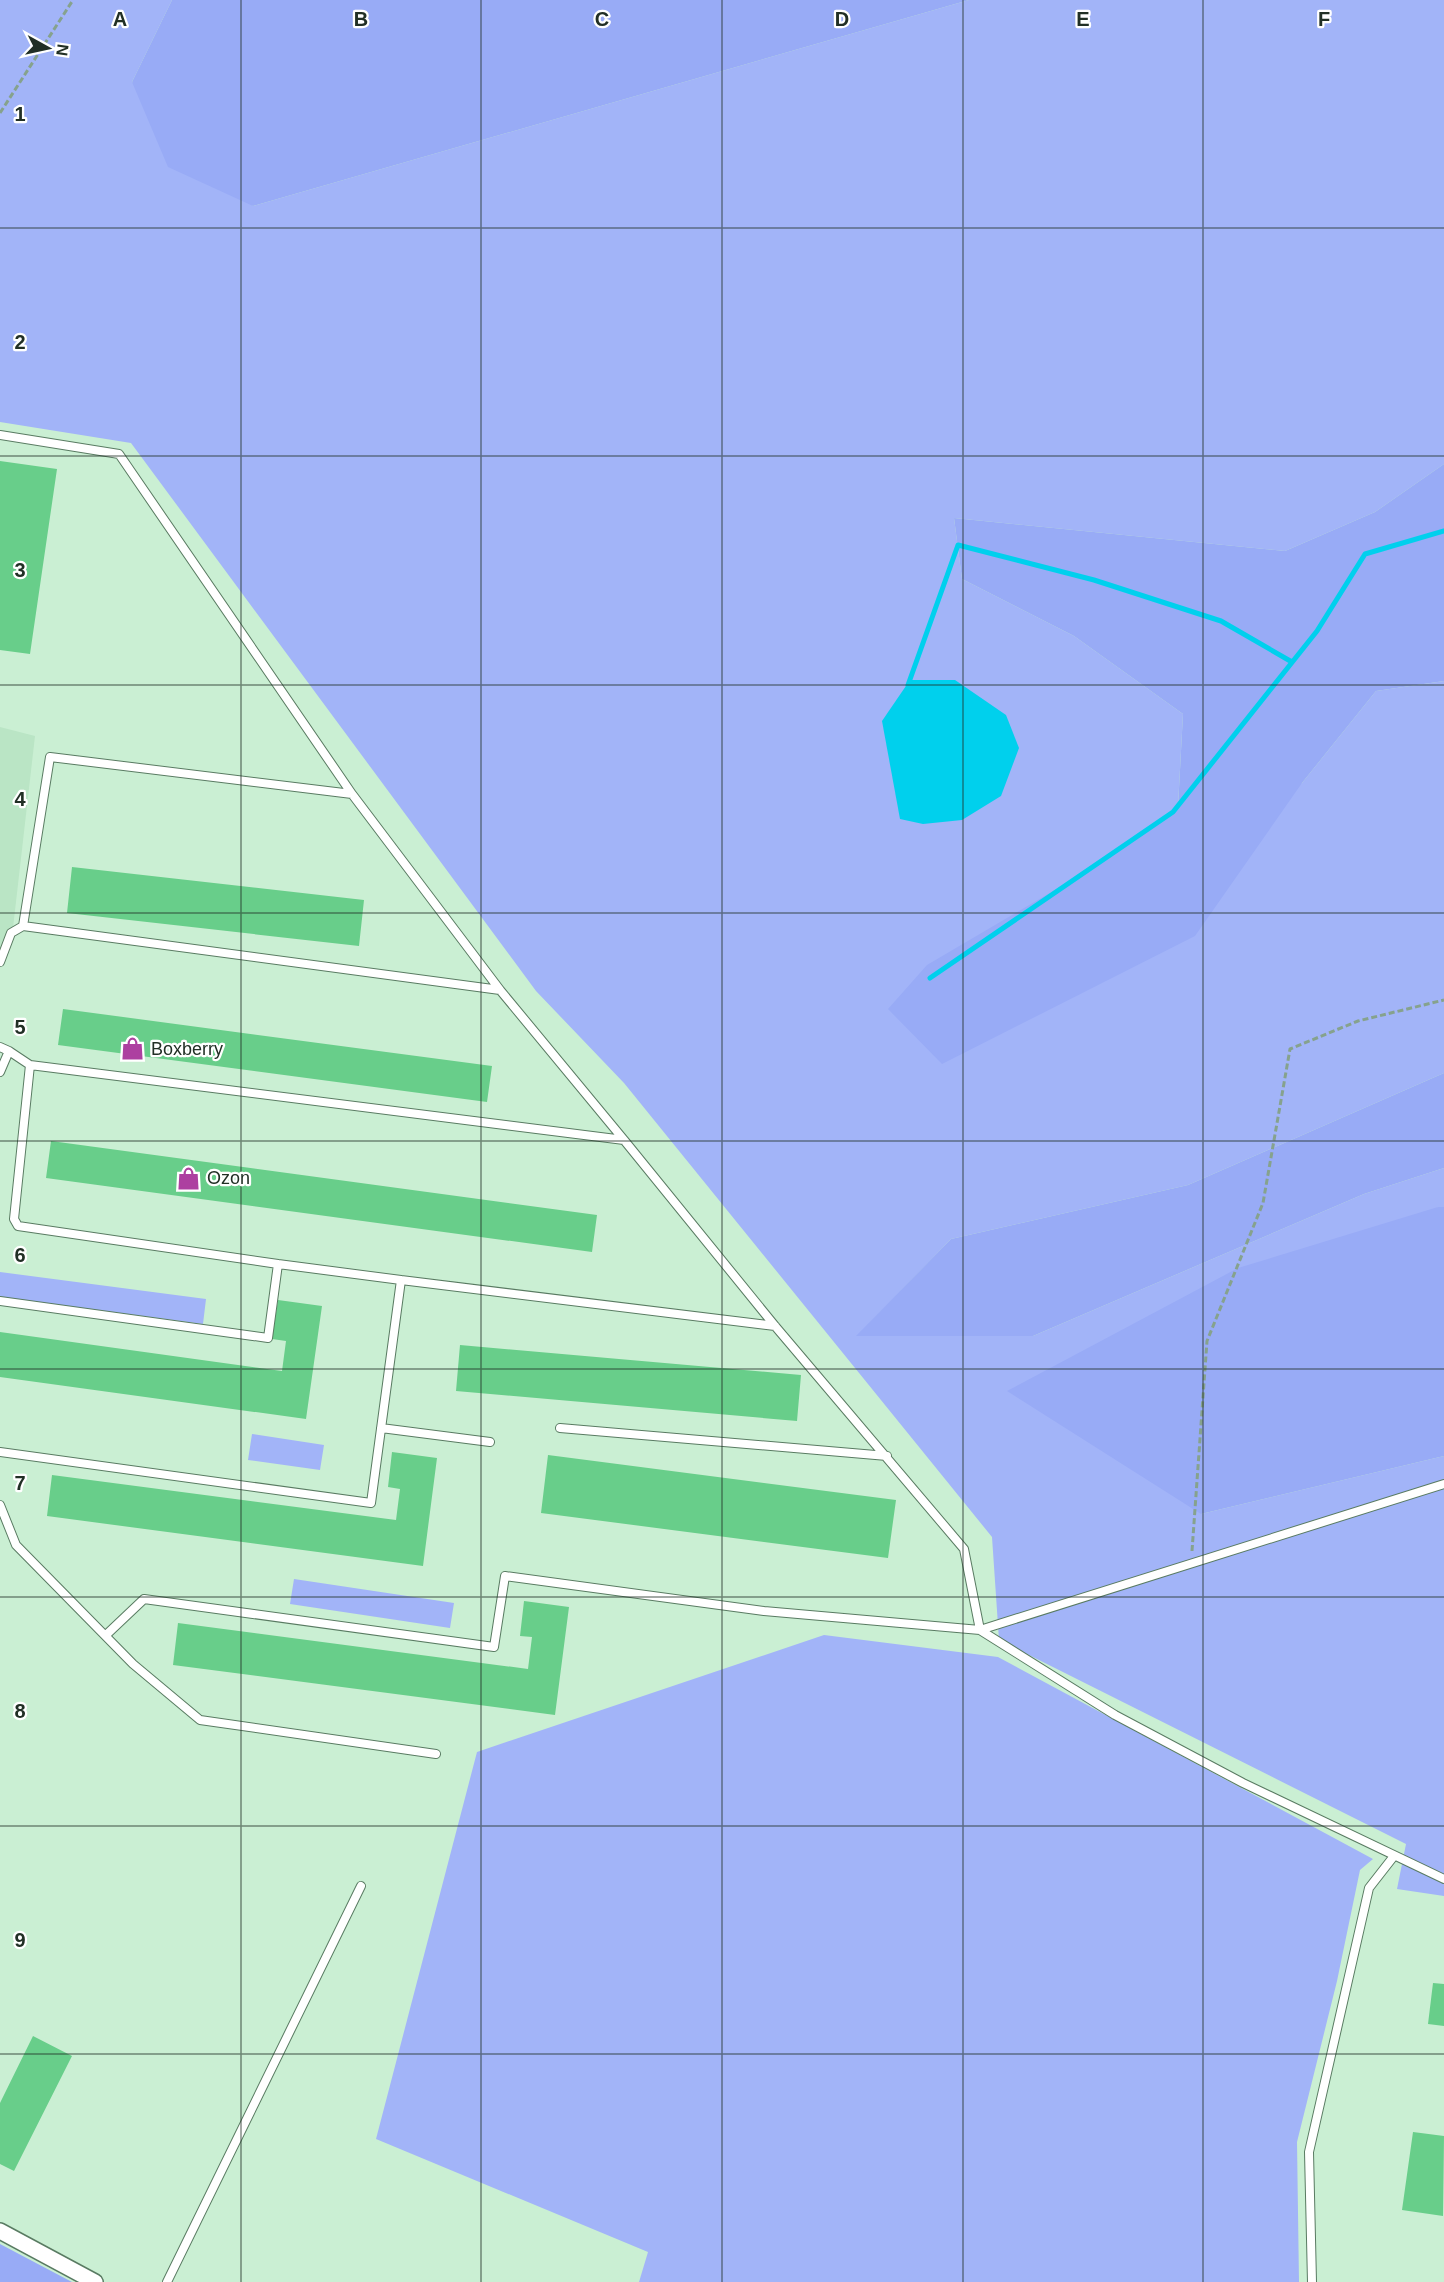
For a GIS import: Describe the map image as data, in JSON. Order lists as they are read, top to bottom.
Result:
{
  "places": {
    "shop": ["Boxberry", "Ozon"]
  },
  "north": "right",
  "grid": {
    "columns": [
      "A",
      "B",
      "C",
      "D",
      "E",
      "F"
    ],
    "rows": [
      "1",
      "2",
      "3",
      "4",
      "5",
      "6",
      "7",
      "8",
      "9"
    ]
  }
}
